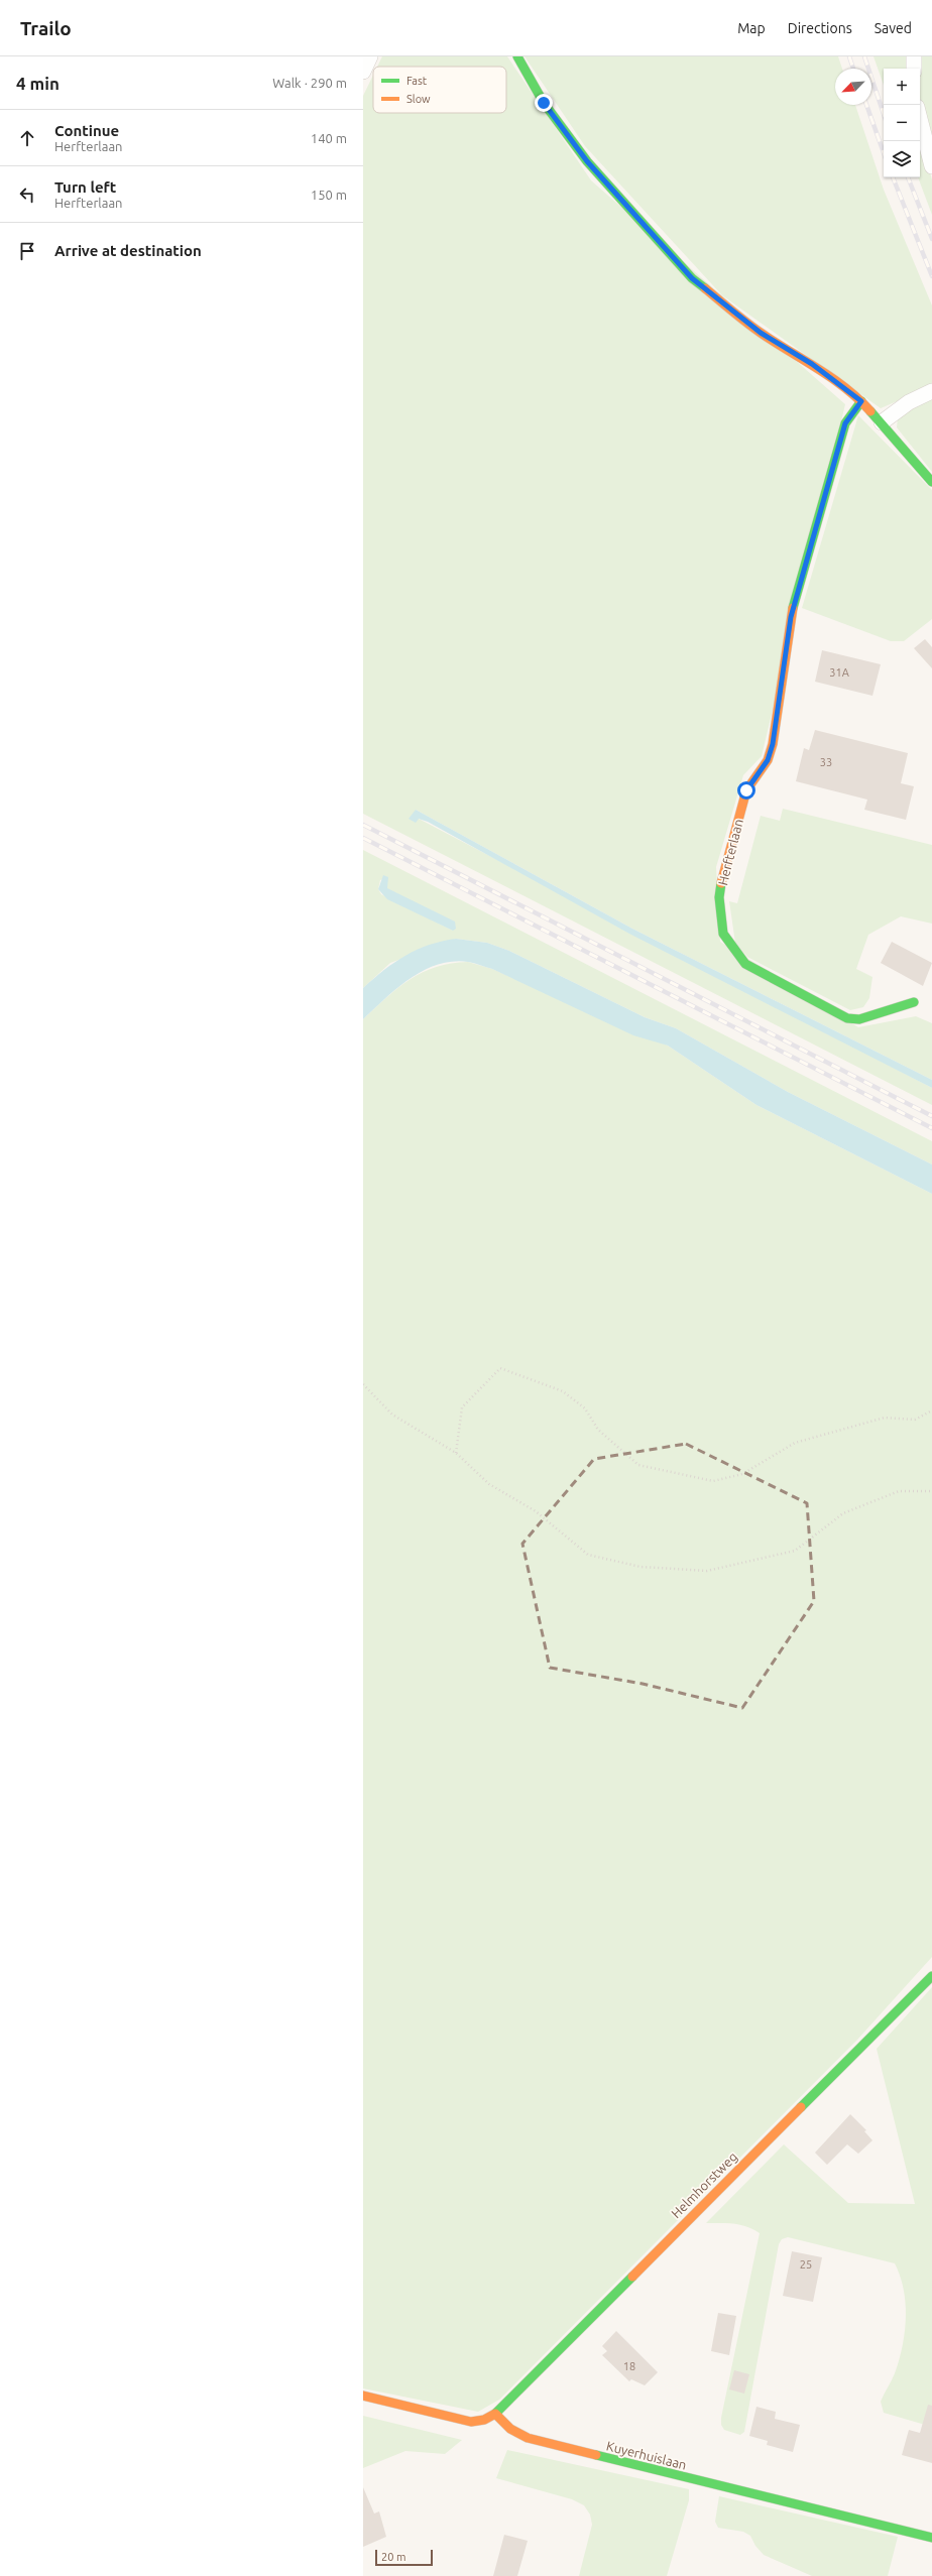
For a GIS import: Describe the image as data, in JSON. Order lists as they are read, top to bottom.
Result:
{
  "streets": {
    "street": ["Herfterlaan", "Helmhorstweg", "Kuyerhuislaan"]
  },
  "crossings": [
    ["Helmhorstweg", "Kuyerhuislaan"]
  ],
  "house_numbers": [
    "31A",
    "33",
    "25",
    "18"
  ],
  "legend": ["Fast", "Slow"],
  "scale_bar": "20 m",
  "north": "bottom left",
  "page": {
    "header": "Trailo",
    "nav": ["Map", "Directions", "Saved"],
    "heading": ["4 min", "Walk · 290 m"],
    "map_buttons": ["+", "−"],
    "list": [
      ["Continue", "Herfterlaan", "140 m"],
      ["Turn left", "Herfterlaan", "150 m"],
      "Arrive at destination"
    ],
    "scale": "20 m"
  }
}
